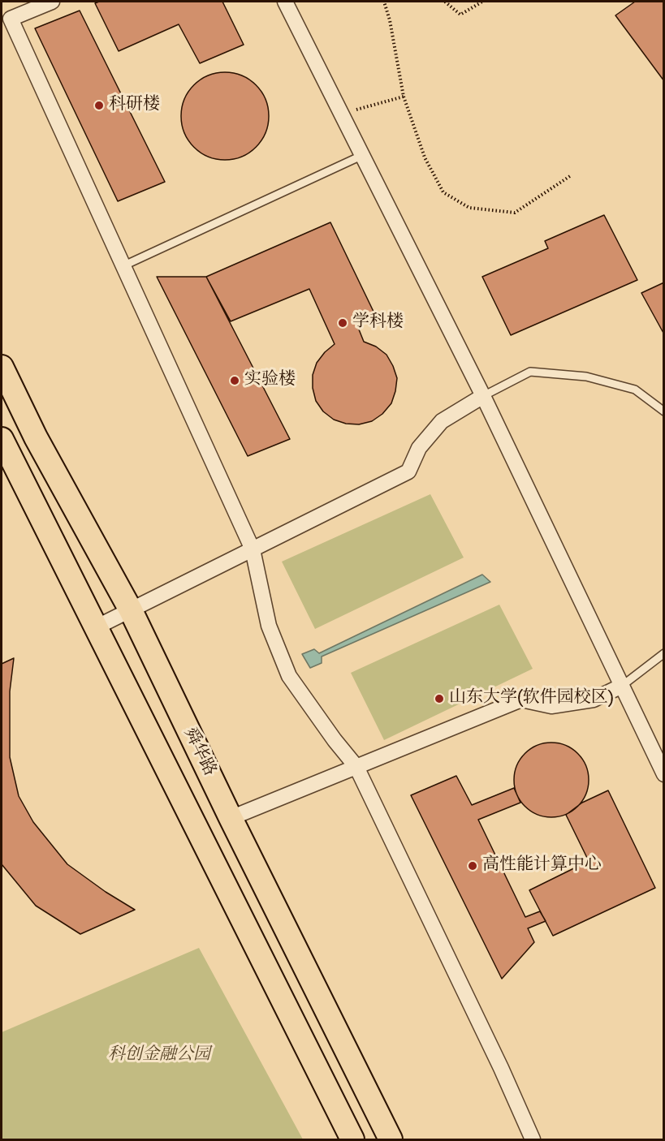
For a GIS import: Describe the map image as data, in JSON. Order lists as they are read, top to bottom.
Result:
{
  "streets": {
    "main road": ["舜华路"]
  },
  "parks": ["科创金融公园"],
  "places": [
    "科研楼",
    "学科楼",
    "实验楼",
    "山东大学(软件园校区)",
    "高性能计算中心"
  ]
}
